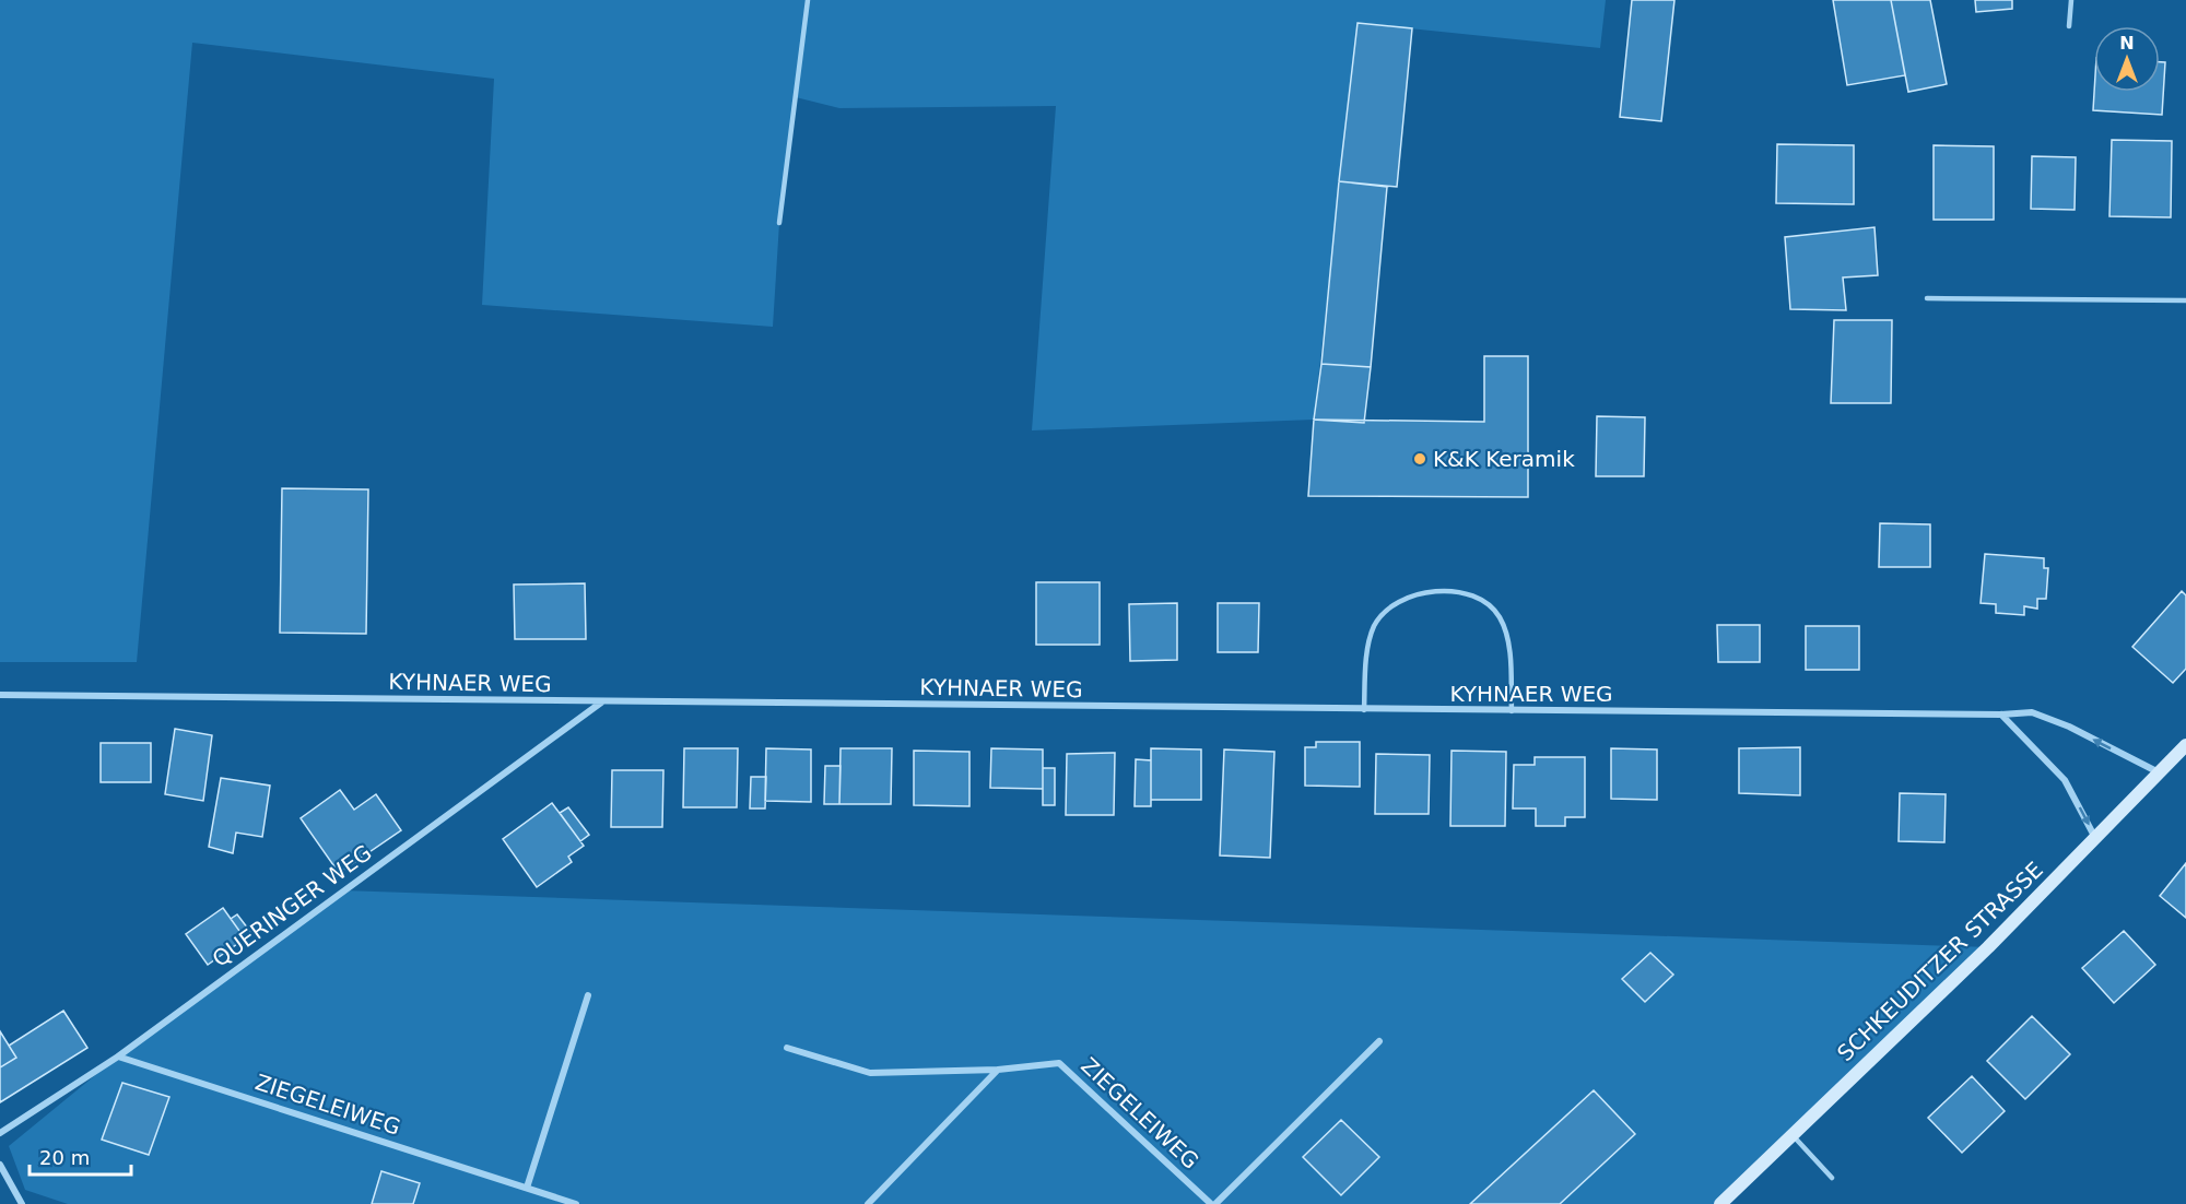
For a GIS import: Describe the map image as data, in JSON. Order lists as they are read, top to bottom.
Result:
{
  "streets": {
    "street": [
      "KYHNAER WEG",
      "QUERINGER WEG",
      "SCHKEUDITZER STRASSE",
      "ZIEGELEIWEG"
    ]
  },
  "crossings": [
    ["KYHNAER WEG", "QUERINGER WEG"],
    ["KYHNAER WEG", "SCHKEUDITZER STRASSE"],
    ["QUERINGER WEG", "ZIEGELEIWEG"]
  ],
  "places": ["K&K Keramik"],
  "scale_bar": "20 m",
  "north": "top"
}
